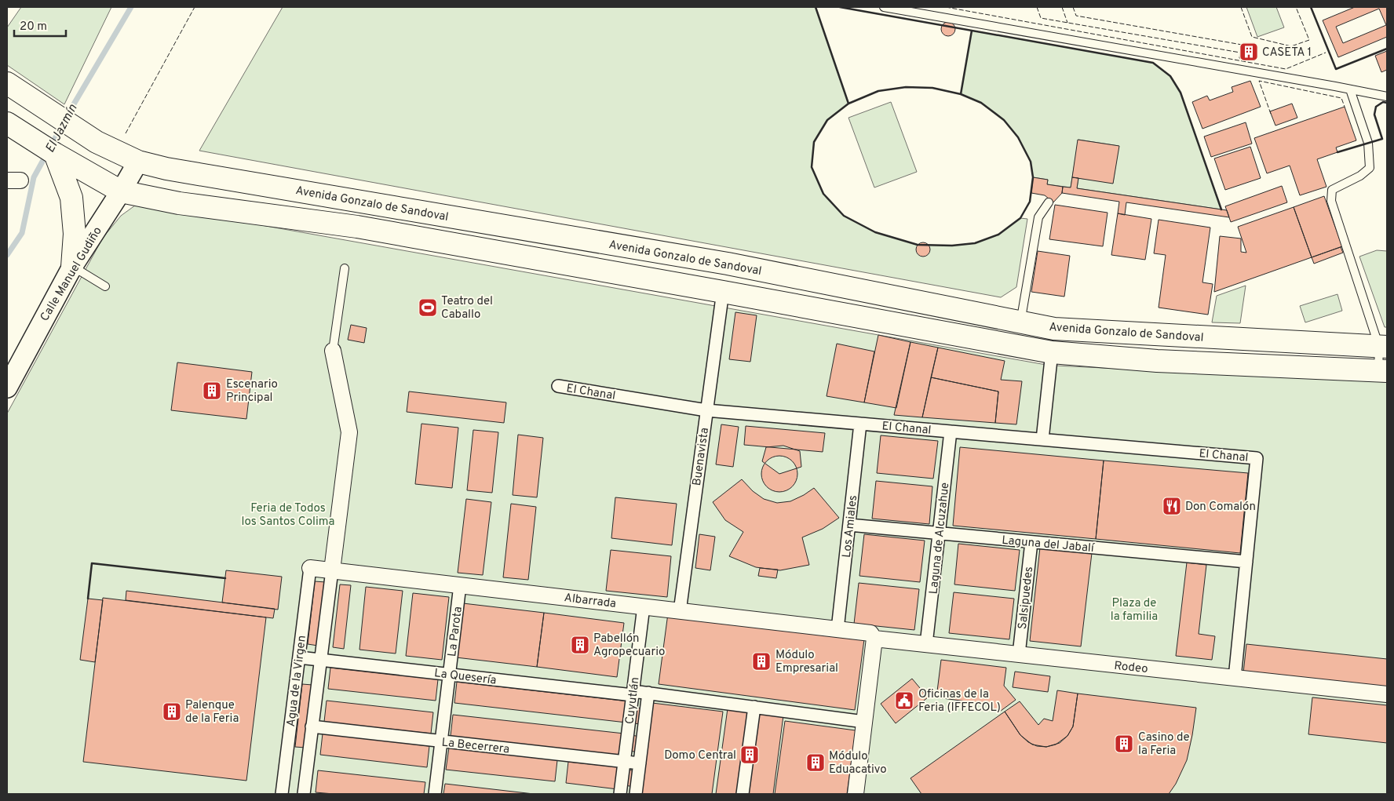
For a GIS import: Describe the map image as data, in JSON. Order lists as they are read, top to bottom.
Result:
{
  "streets": {
    "main road": ["Avenida Gonzalo de Sandoval"],
    "street": [
      "Calle Manuel Gudiño",
      "El Chanal",
      "Buenavista",
      "Los Amiales",
      "Laguna de Alcuzahue",
      "Laguna del Jabalí",
      "Salsipuedes",
      "Albarrada",
      "La Parota",
      "Rodeo",
      "La Quesería",
      "Agua de la Virgen",
      "Cuyutlán",
      "La Becerrera"
    ]
  },
  "crossings": [
    ["Avenida Gonzalo de Sandoval", "Calle Manuel Gudiño"],
    ["El Chanal", "Buenavista"],
    ["El Chanal", "Los Amiales"],
    ["El Chanal", "Laguna de Alcuzahue"],
    ["El Chanal", "Laguna del Jabalí"],
    ["Buenavista", "Albarrada"],
    ["Los Amiales", "Laguna del Jabalí"],
    ["Los Amiales", "Albarrada"],
    ["Laguna de Alcuzahue", "Laguna del Jabalí"],
    ["Laguna de Alcuzahue", "Rodeo"],
    ["Laguna del Jabalí", "Salsipuedes"],
    ["Salsipuedes", "Rodeo"],
    ["Albarrada", "La Parota"],
    ["Albarrada", "Rodeo"],
    ["Albarrada", "Agua de la Virgen"],
    ["Albarrada", "Cuyutlán"],
    ["La Parota", "La Quesería"],
    ["La Parota", "La Becerrera"],
    ["La Quesería", "Agua de la Virgen"],
    ["La Quesería", "Cuyutlán"],
    ["Agua de la Virgen", "La Becerrera"],
    ["Cuyutlán", "La Becerrera"]
  ],
  "water": ["El Jazmín"],
  "parks": ["Feria de Todos los Santos Colima", "Plaza de la familia"],
  "places": {
    "building": [
      "CASETA 1",
      "Escenario Principal",
      "Pabellón Agropecuario",
      "Módulo Empresarial",
      "Palenque de la Feria",
      "Casino de la Feria",
      "Domo Central",
      "Módulo Eduacativo"
    ],
    "sports": ["Teatro del Caballo"],
    "restaurant": ["Don Comalón"],
    "public building": ["Oficinas de la Feria (IFFECOL)"]
  },
  "scale_bar": "20 m"
}
